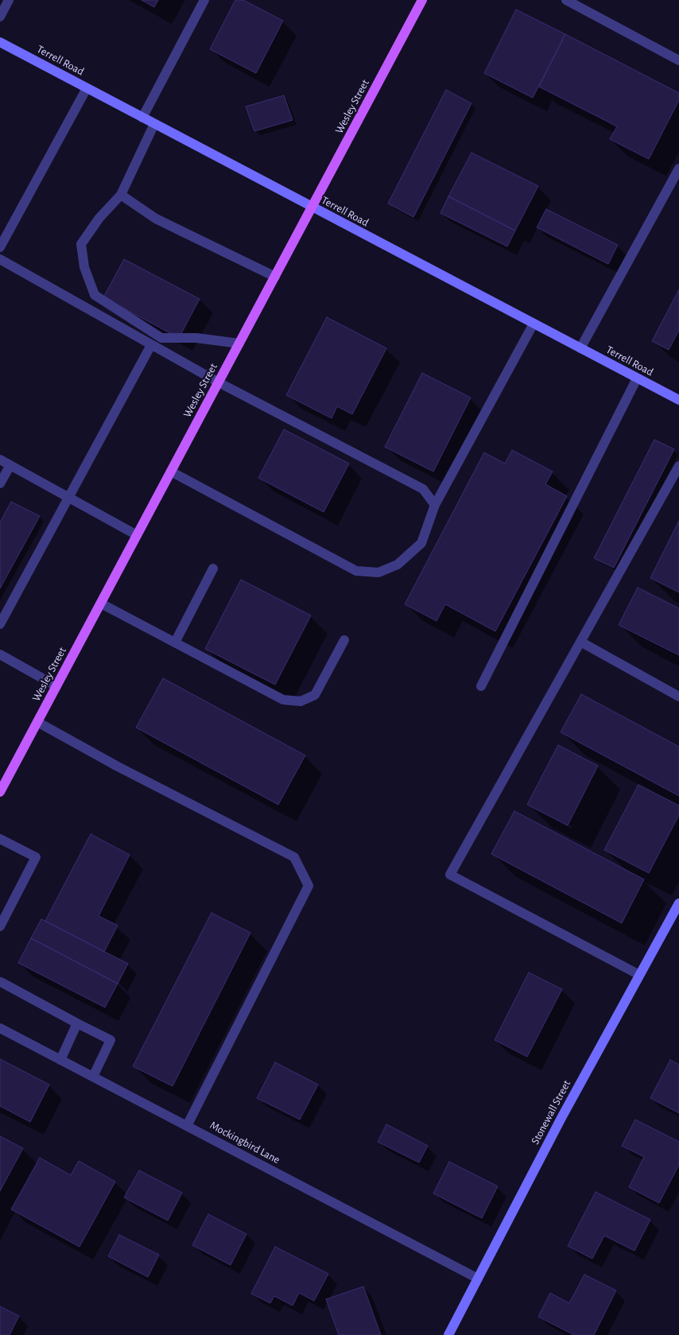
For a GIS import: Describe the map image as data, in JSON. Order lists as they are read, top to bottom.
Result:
{
  "streets": {
    "main road": ["Wesley Street"],
    "street": ["Terrell Road", "Stonewall Street", "Mockingbird Lane"]
  },
  "crossings": [
    ["Terrell Road", "Wesley Street"],
    ["Stonewall Street", "Mockingbird Lane"]
  ]
}
